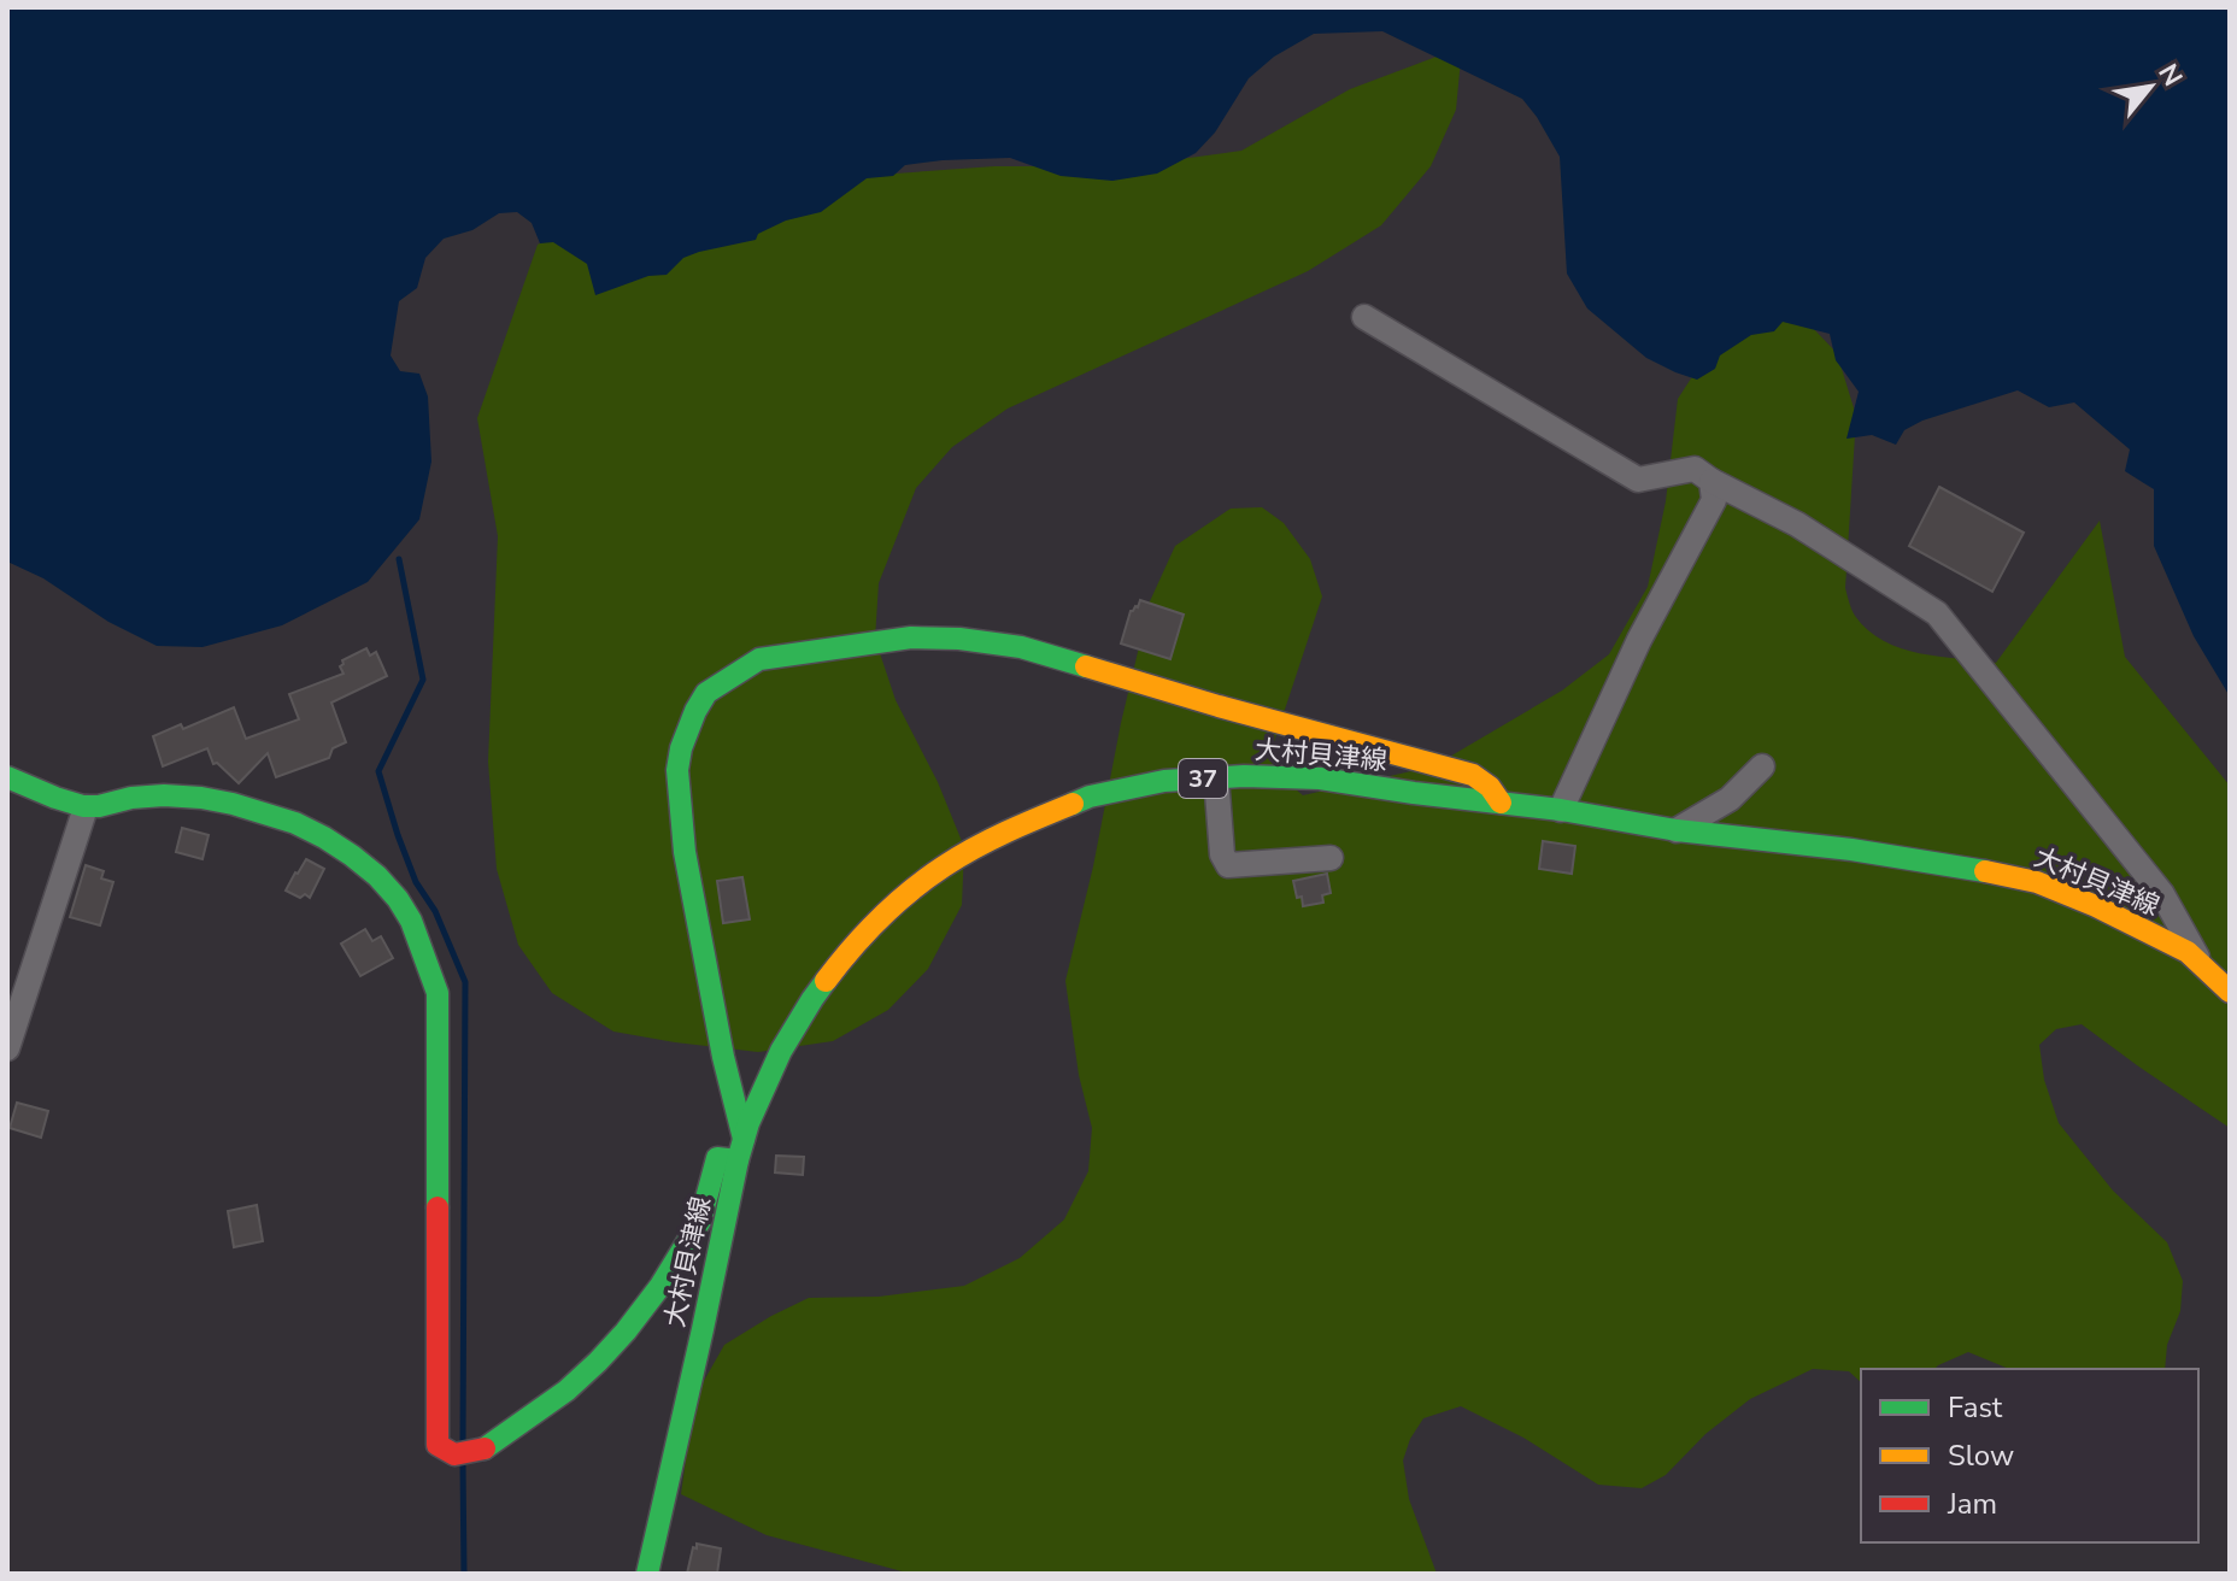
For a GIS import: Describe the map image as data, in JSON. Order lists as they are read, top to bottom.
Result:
{
  "streets": {
    "street": ["大村貝津線", "37"]
  },
  "legend": ["Fast", "Slow", "Jam"],
  "north": "top right"
}
